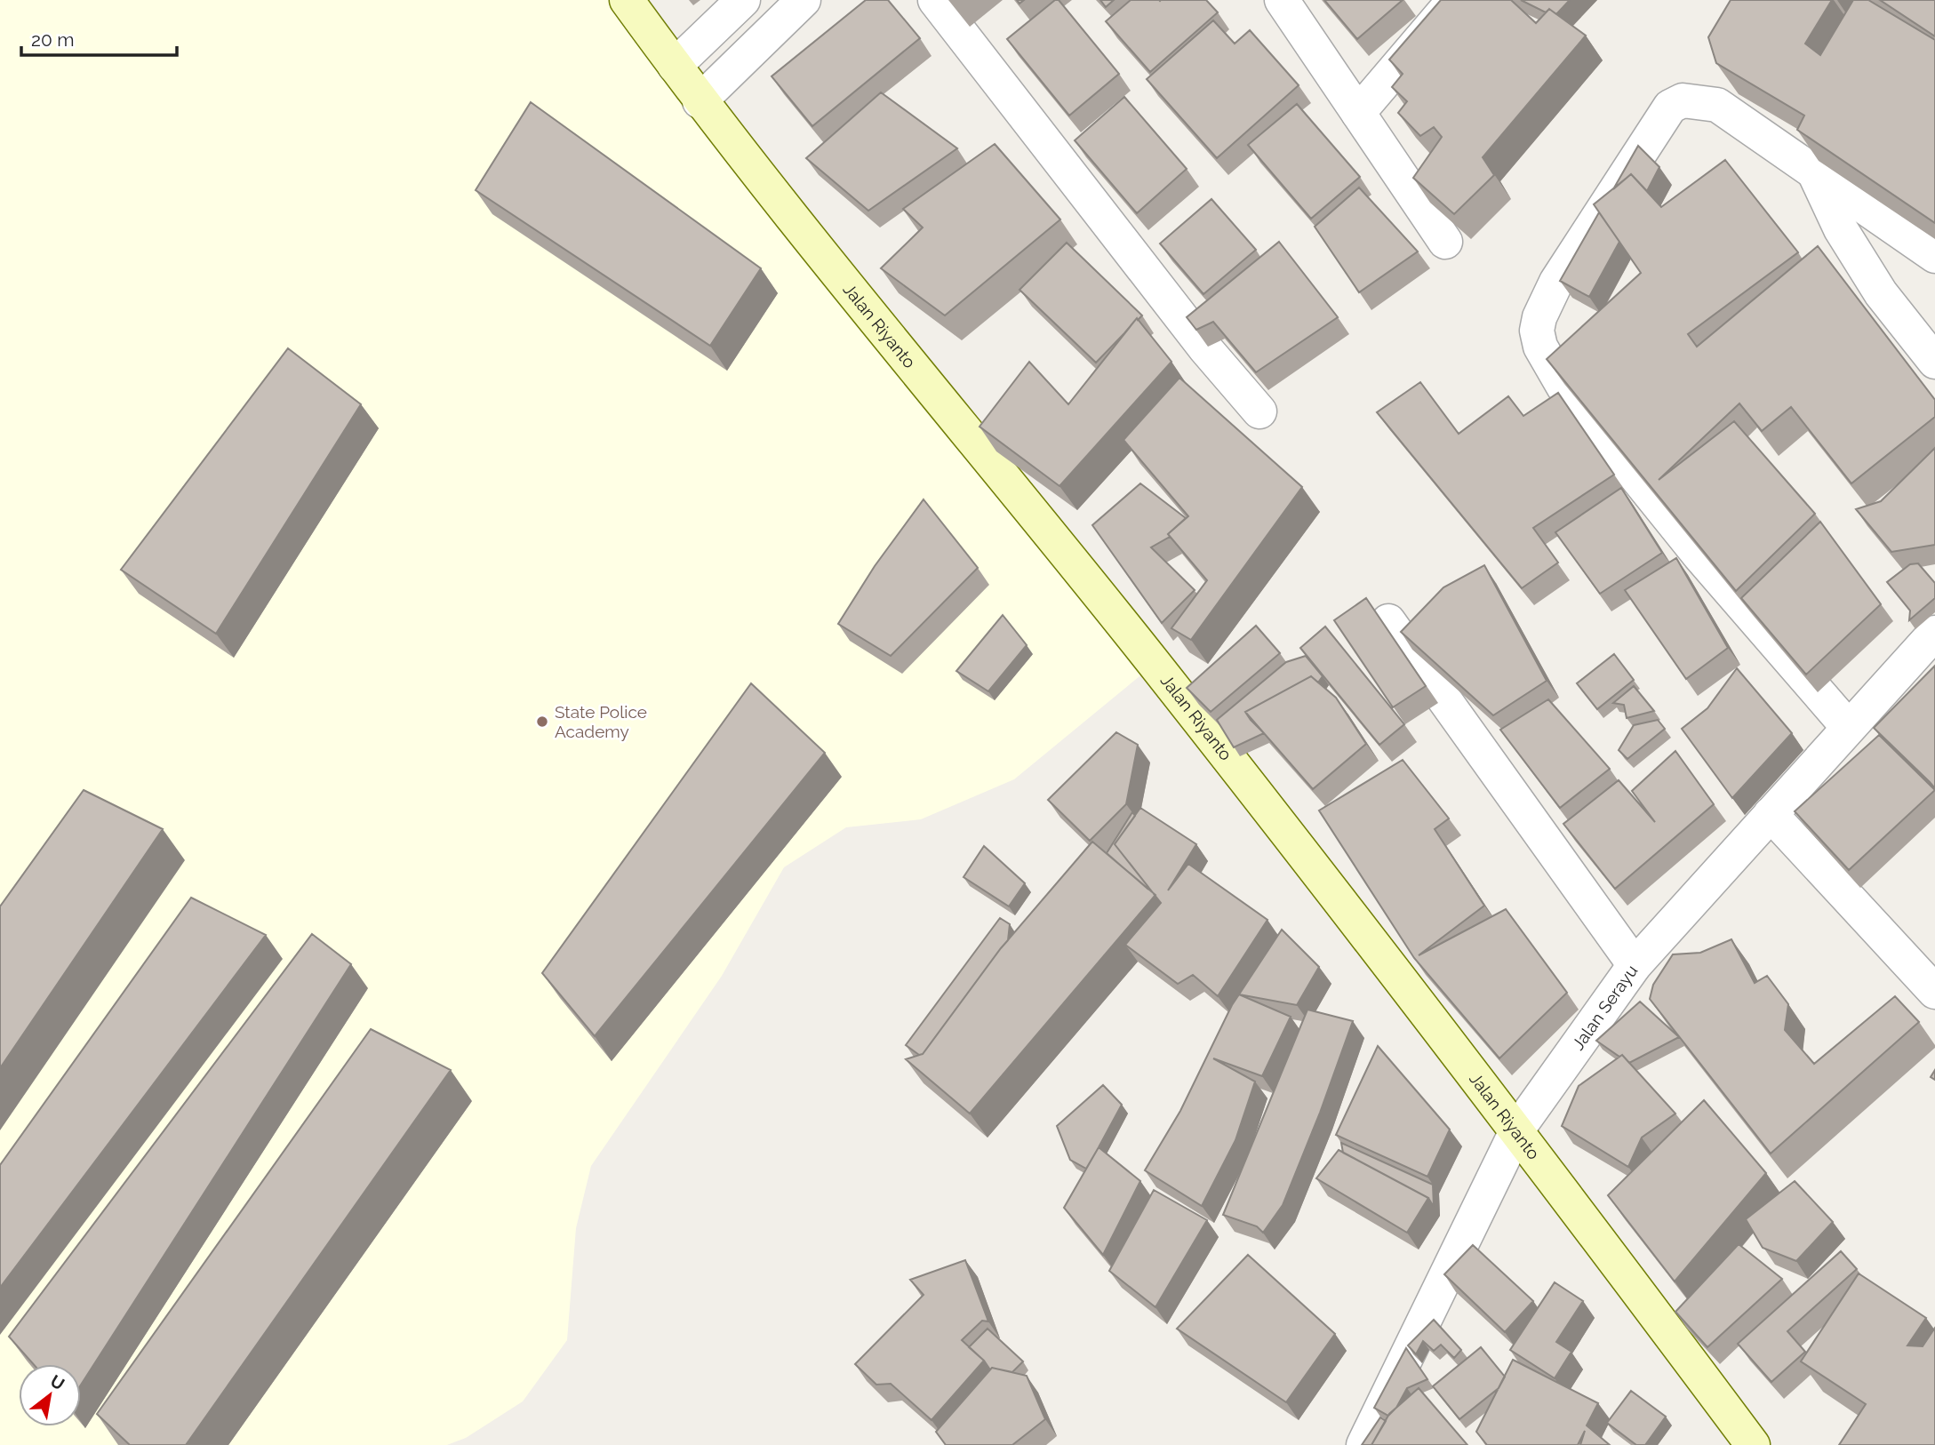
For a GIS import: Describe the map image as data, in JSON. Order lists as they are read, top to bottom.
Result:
{
  "streets": {
    "street": ["Jalan Riyanto", "Jalan Serayu"]
  },
  "crossings": [
    ["Jalan Riyanto", "Jalan Serayu"]
  ],
  "places": ["State Police Academy"],
  "scale_bar": "20 m",
  "north": "top right"
}
